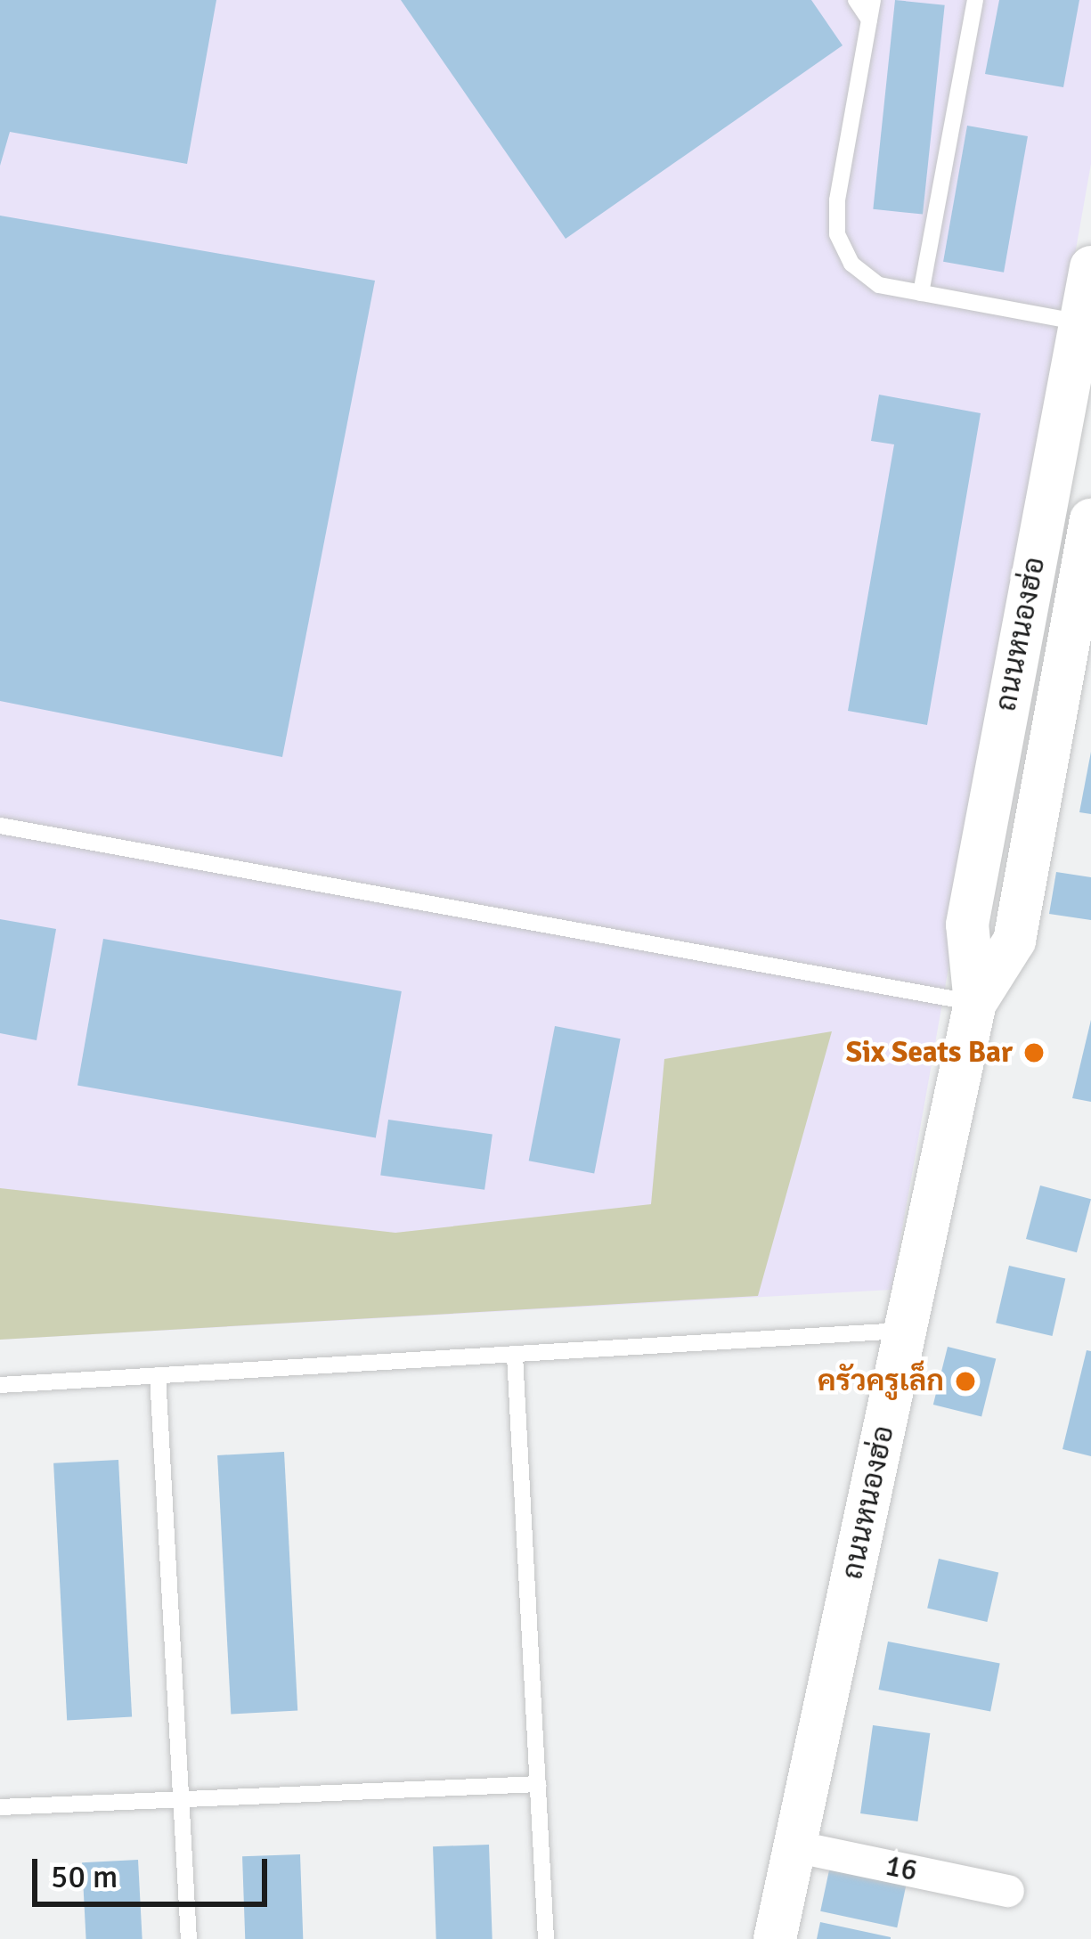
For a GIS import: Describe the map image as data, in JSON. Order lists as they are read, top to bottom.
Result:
{
  "streets": {
    "street": ["ถนนหนองฮ่อ", "16"]
  },
  "crossings": [
    ["ถนนหนองฮ่อ", "16"]
  ],
  "places": ["Six Seats Bar", "ครัวครูเล็ก"],
  "scale_bar": "50 m"
}
